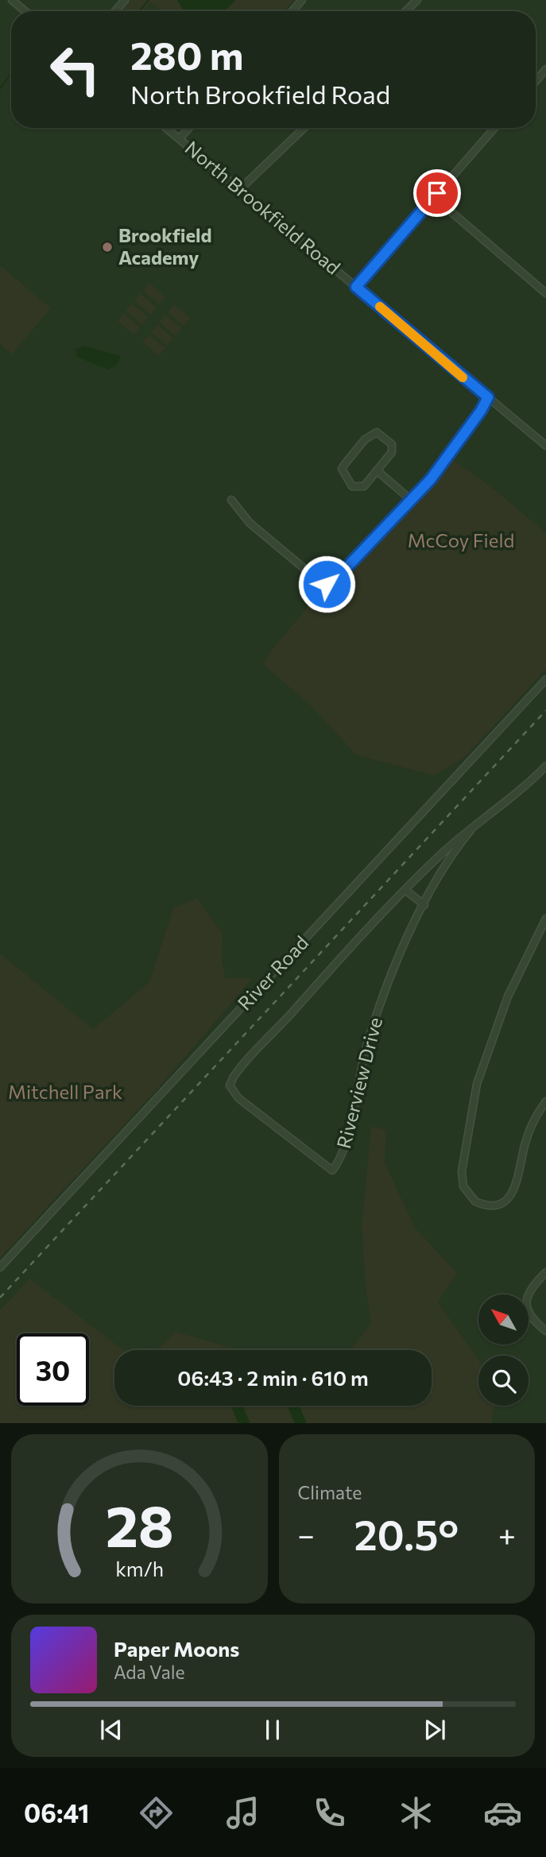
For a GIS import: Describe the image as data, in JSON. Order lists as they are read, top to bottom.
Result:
{
  "streets": {
    "street": ["North Brookfield Road", "River Road", "Riverview Drive"]
  },
  "parks": ["McCoy Field", "Mitchell Park"],
  "places": ["Brookfield Academy"],
  "north": "top left",
  "page": {
    "turn": ["280 m", "North Brookfield Road"],
    "limit": "30",
    "trip": "06:43 · 2 min · 610 m",
    "tile": "Climate",
    "heat": ["−", "20.5°", "+"],
    "song": ["Paper Moons", "Ada Vale"],
    "tabs": "06:41",
    "gauge": ["28", "km/h"]
  }
}
